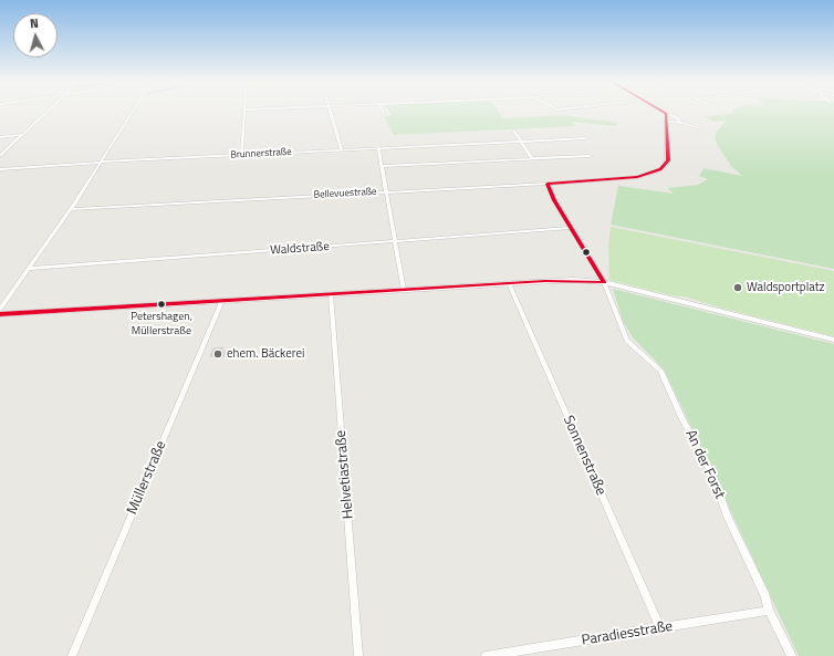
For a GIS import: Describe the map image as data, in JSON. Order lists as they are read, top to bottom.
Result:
{
  "streets": {
    "street": [
      "Brunnerstraße",
      "Bellevuestraße",
      "Waldstraße",
      "Sonnenstraße",
      "An der Forst",
      "Helvetiastraße",
      "Müllerstraße",
      "Paradiesstraße"
    ]
  },
  "crossings": [
    ["Bellevuestraße", "An der Forst"],
    ["Waldstraße", "An der Forst"],
    ["Sonnenstraße", "Paradiesstraße"],
    ["An der Forst", "Paradiesstraße"]
  ],
  "places": ["Waldsportplatz", "Petershagen, Müllerstraße", "ehem. Bäckerei"],
  "north": "top"
}
